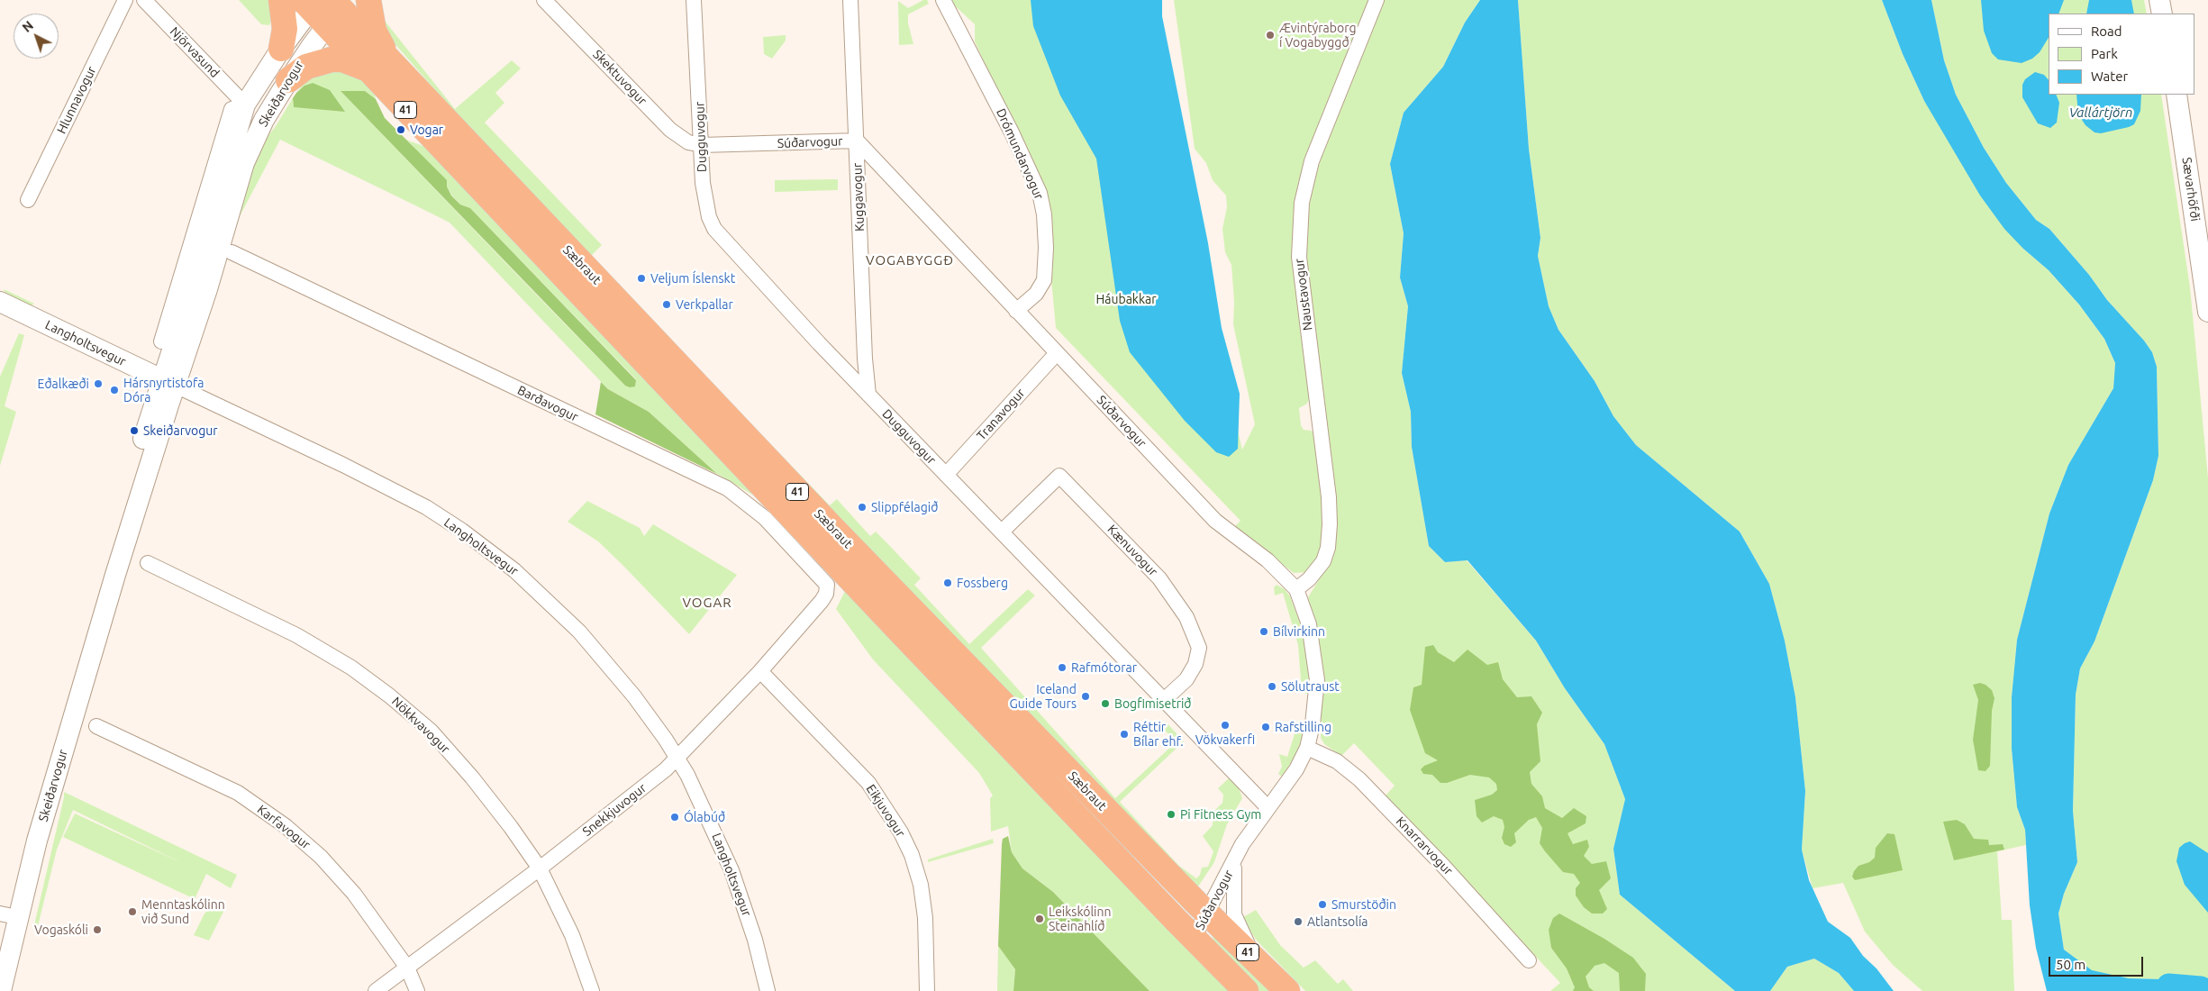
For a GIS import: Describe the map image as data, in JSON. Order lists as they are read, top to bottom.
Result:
{
  "streets": {
    "highway": ["41", "Sæbraut"],
    "street": [
      "Njörvasund",
      "Skektuvogur",
      "Skeiðarvogur",
      "Hlunnavogur",
      "Dugguvogur",
      "Súðarvogur",
      "Drómundarvogur",
      "Sævarhöfði",
      "Kuggavogur",
      "Naustavogur",
      "Langholtsvegur",
      "Barðavogur",
      "Tranavogur",
      "Kænuvogur",
      "Nökkvavogur",
      "Snekkjuvogur",
      "Eikjuvogur",
      "Karfavogur",
      "Knarrarvogur"
    ]
  },
  "crossings": [
    ["Njörvasund", "Skeiðarvogur"],
    ["Skektuvogur", "Dugguvogur"],
    ["Skektuvogur", "Súðarvogur"],
    ["Skeiðarvogur", "Sæbraut"],
    ["Skeiðarvogur", "Langholtsvegur"],
    ["Dugguvogur", "Súðarvogur"],
    ["Dugguvogur", "Kuggavogur"],
    ["Dugguvogur", "Tranavogur"],
    ["Dugguvogur", "Kænuvogur"],
    ["Súðarvogur", "Drómundarvogur"],
    ["Súðarvogur", "Kuggavogur"],
    ["Súðarvogur", "Sæbraut"],
    ["Súðarvogur", "Naustavogur"],
    ["Súðarvogur", "Tranavogur"],
    ["Súðarvogur", "Knarrarvogur"],
    ["Langholtsvegur", "Snekkjuvogur"],
    ["Barðavogur", "Snekkjuvogur"],
    ["Nökkvavogur", "Snekkjuvogur"],
    ["Snekkjuvogur", "Eikjuvogur"],
    ["Snekkjuvogur", "Karfavogur"]
  ],
  "districts": ["VOGABYGGÐ", "VOGAR"],
  "water": ["Vallártjörn"],
  "parks": ["Háubakkar"],
  "places": [
    "Ævintýraborg í Vogabyggð",
    "Vogar",
    "Veljum Íslenskt",
    "Verkpallar",
    "Eðalkæði",
    "Hársnyrtistofa Dóra",
    "Skeiðarvogur",
    "Slippfélagið",
    "Fossberg",
    "Bílvirkinn",
    "Rafmótorar",
    "Sölutraust",
    "Iceland Guide Tours",
    "Bogfimisetrið",
    "Vökvakerfi",
    "Rafstilling",
    "Réttir Bílar ehf.",
    "Pi Fitness Gym",
    "Ólabúð",
    "Smurstöðin",
    "Menntaskólinn við Sund",
    "Leikskólinn Steinahlíð",
    "Atlantsolía",
    "Vogaskóli"
  ],
  "legend": ["Road", "Park", "Water"],
  "scale_bar": "50 m",
  "north": "top left"
}
